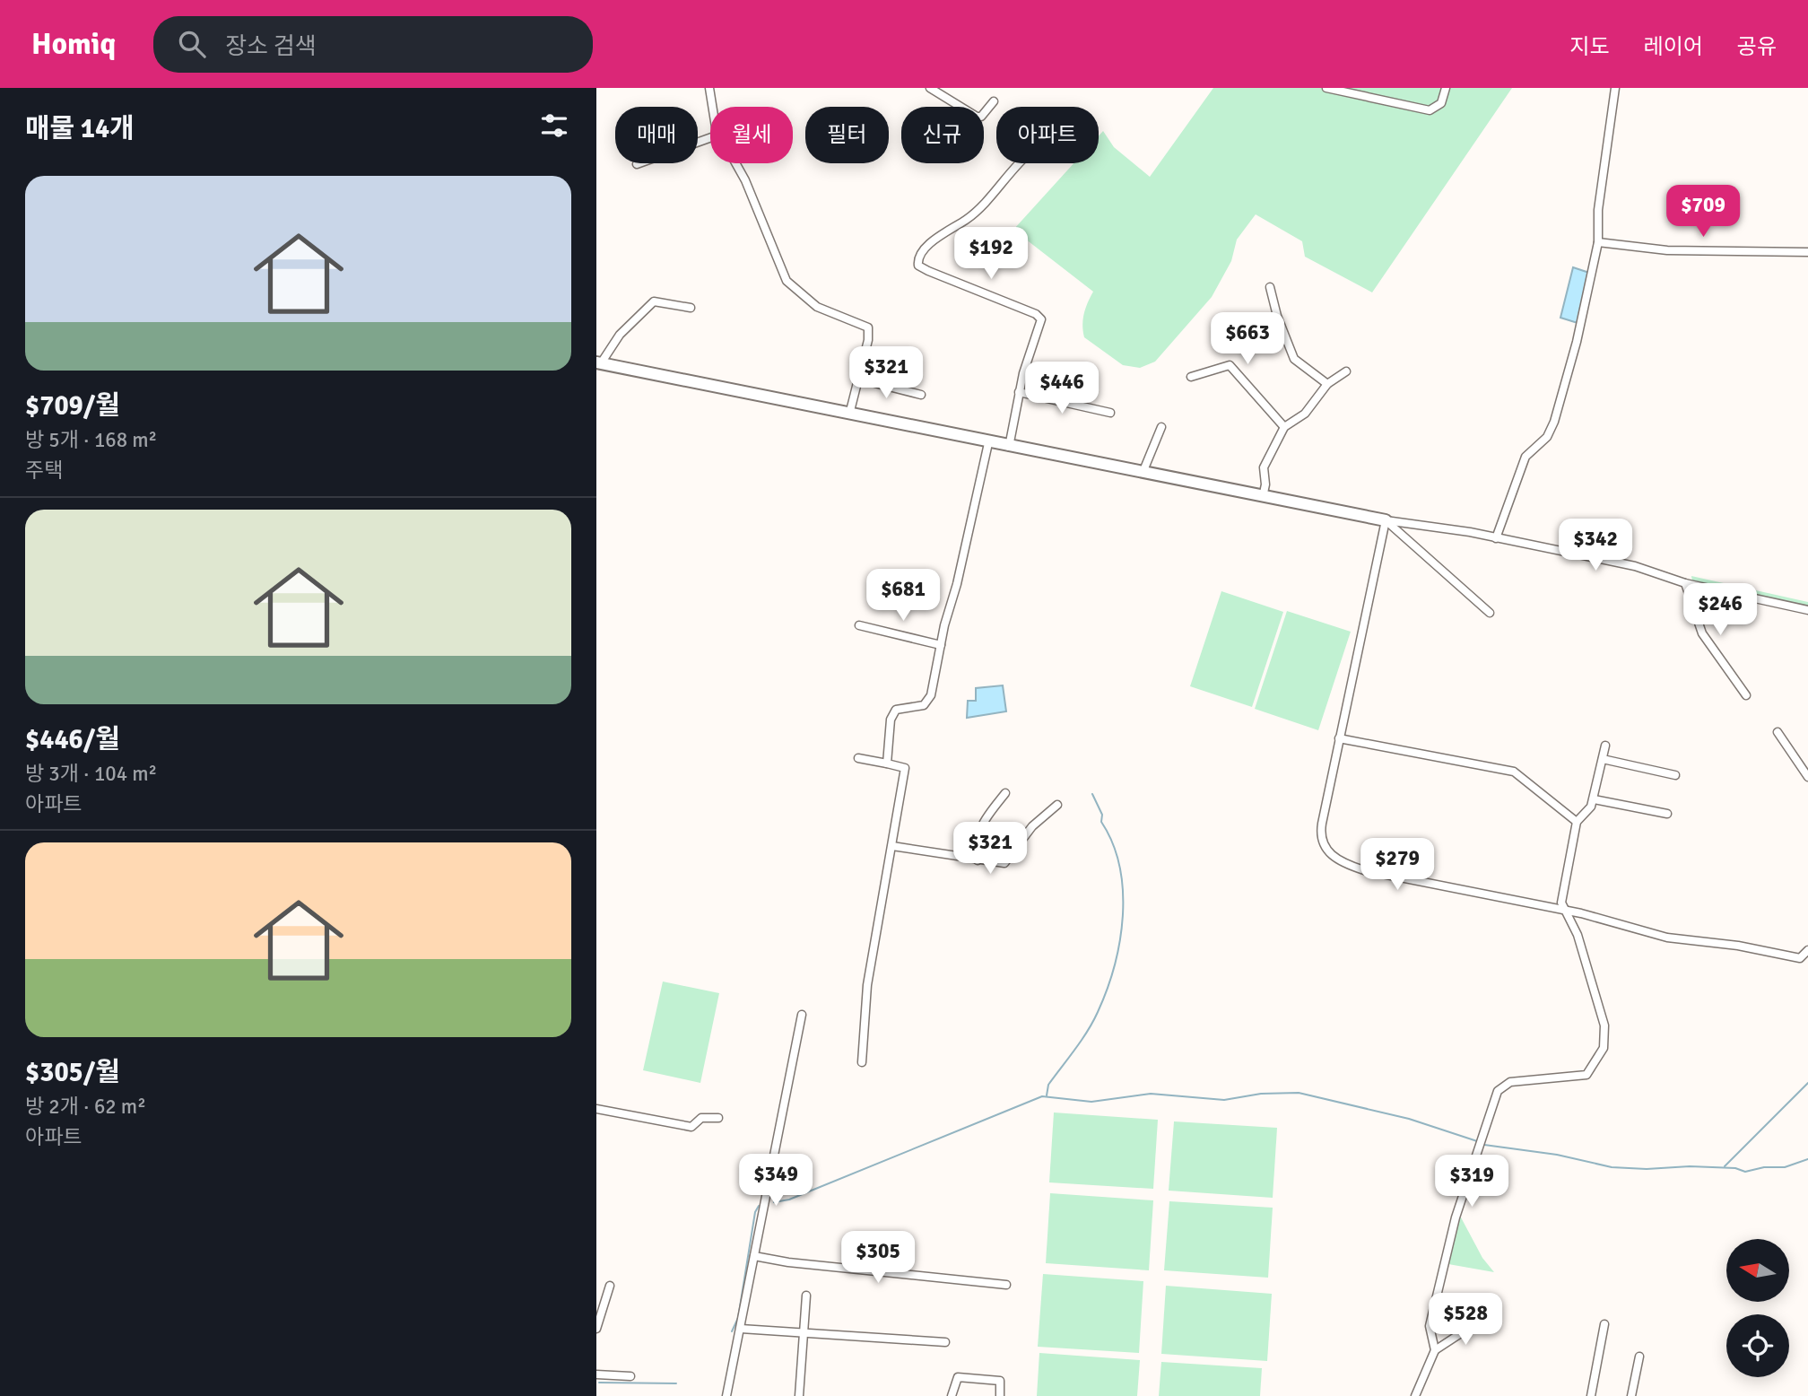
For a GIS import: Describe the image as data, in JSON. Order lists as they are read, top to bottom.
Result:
{
  "north": "left",
  "page": {
    "header": "Homiq",
    "search": "장소 검색",
    "nav": ["지도", "레이어", "공유"],
    "heading": "매물 14개",
    "chip": [
      "매매",
      "월세",
      "필터",
      "신규",
      "아파트"
    ],
    "list": [
      {
        "name": "$709/월",
        "note": "방 5개 · 168 m² · 주택"
      },
      {
        "name": "$446/월",
        "note": "방 3개 · 104 m² · 아파트"
      },
      {
        "name": "$305/월",
        "note": "방 2개 · 62 m² · 아파트"
      }
    ],
    "price": [
      "$709",
      "$192",
      "$663",
      "$321",
      "$446",
      "$342",
      "$681",
      "$246",
      "$321",
      "$279",
      "$349",
      "$319",
      "$305",
      "$528"
    ]
  }
}
